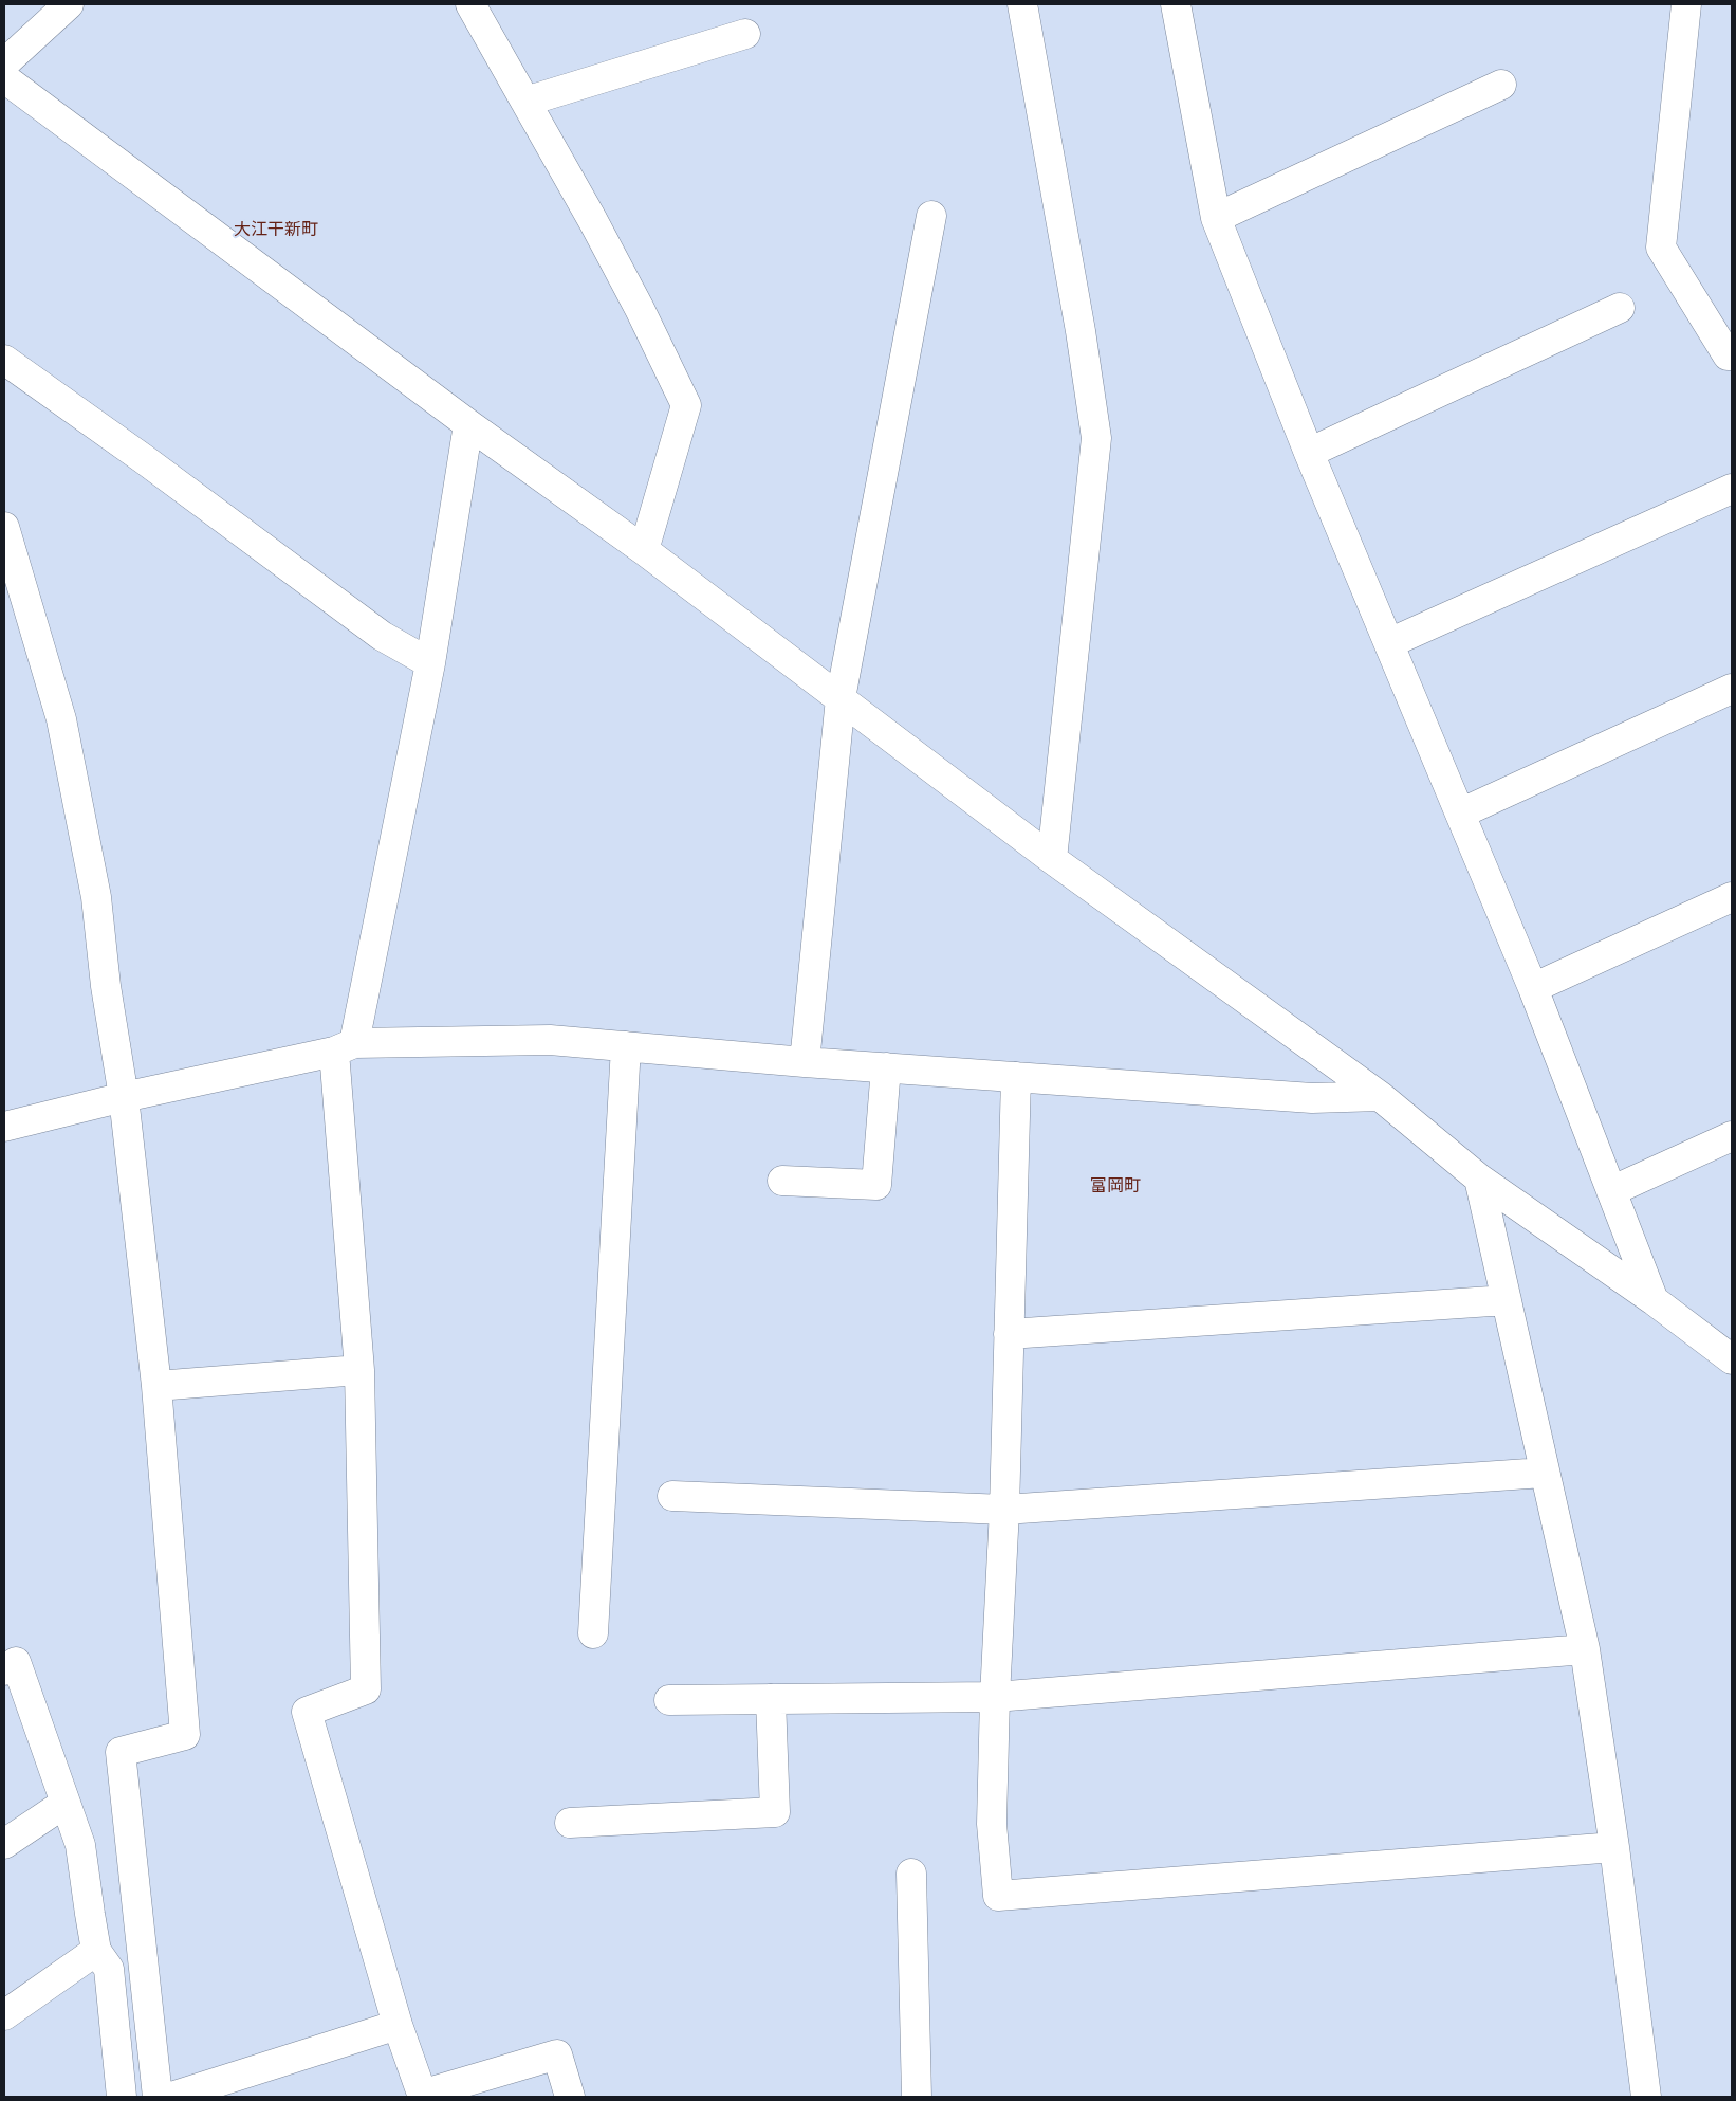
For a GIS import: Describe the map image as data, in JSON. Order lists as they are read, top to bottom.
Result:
{
  "districts": ["大江干新町", "富岡町"]
}
